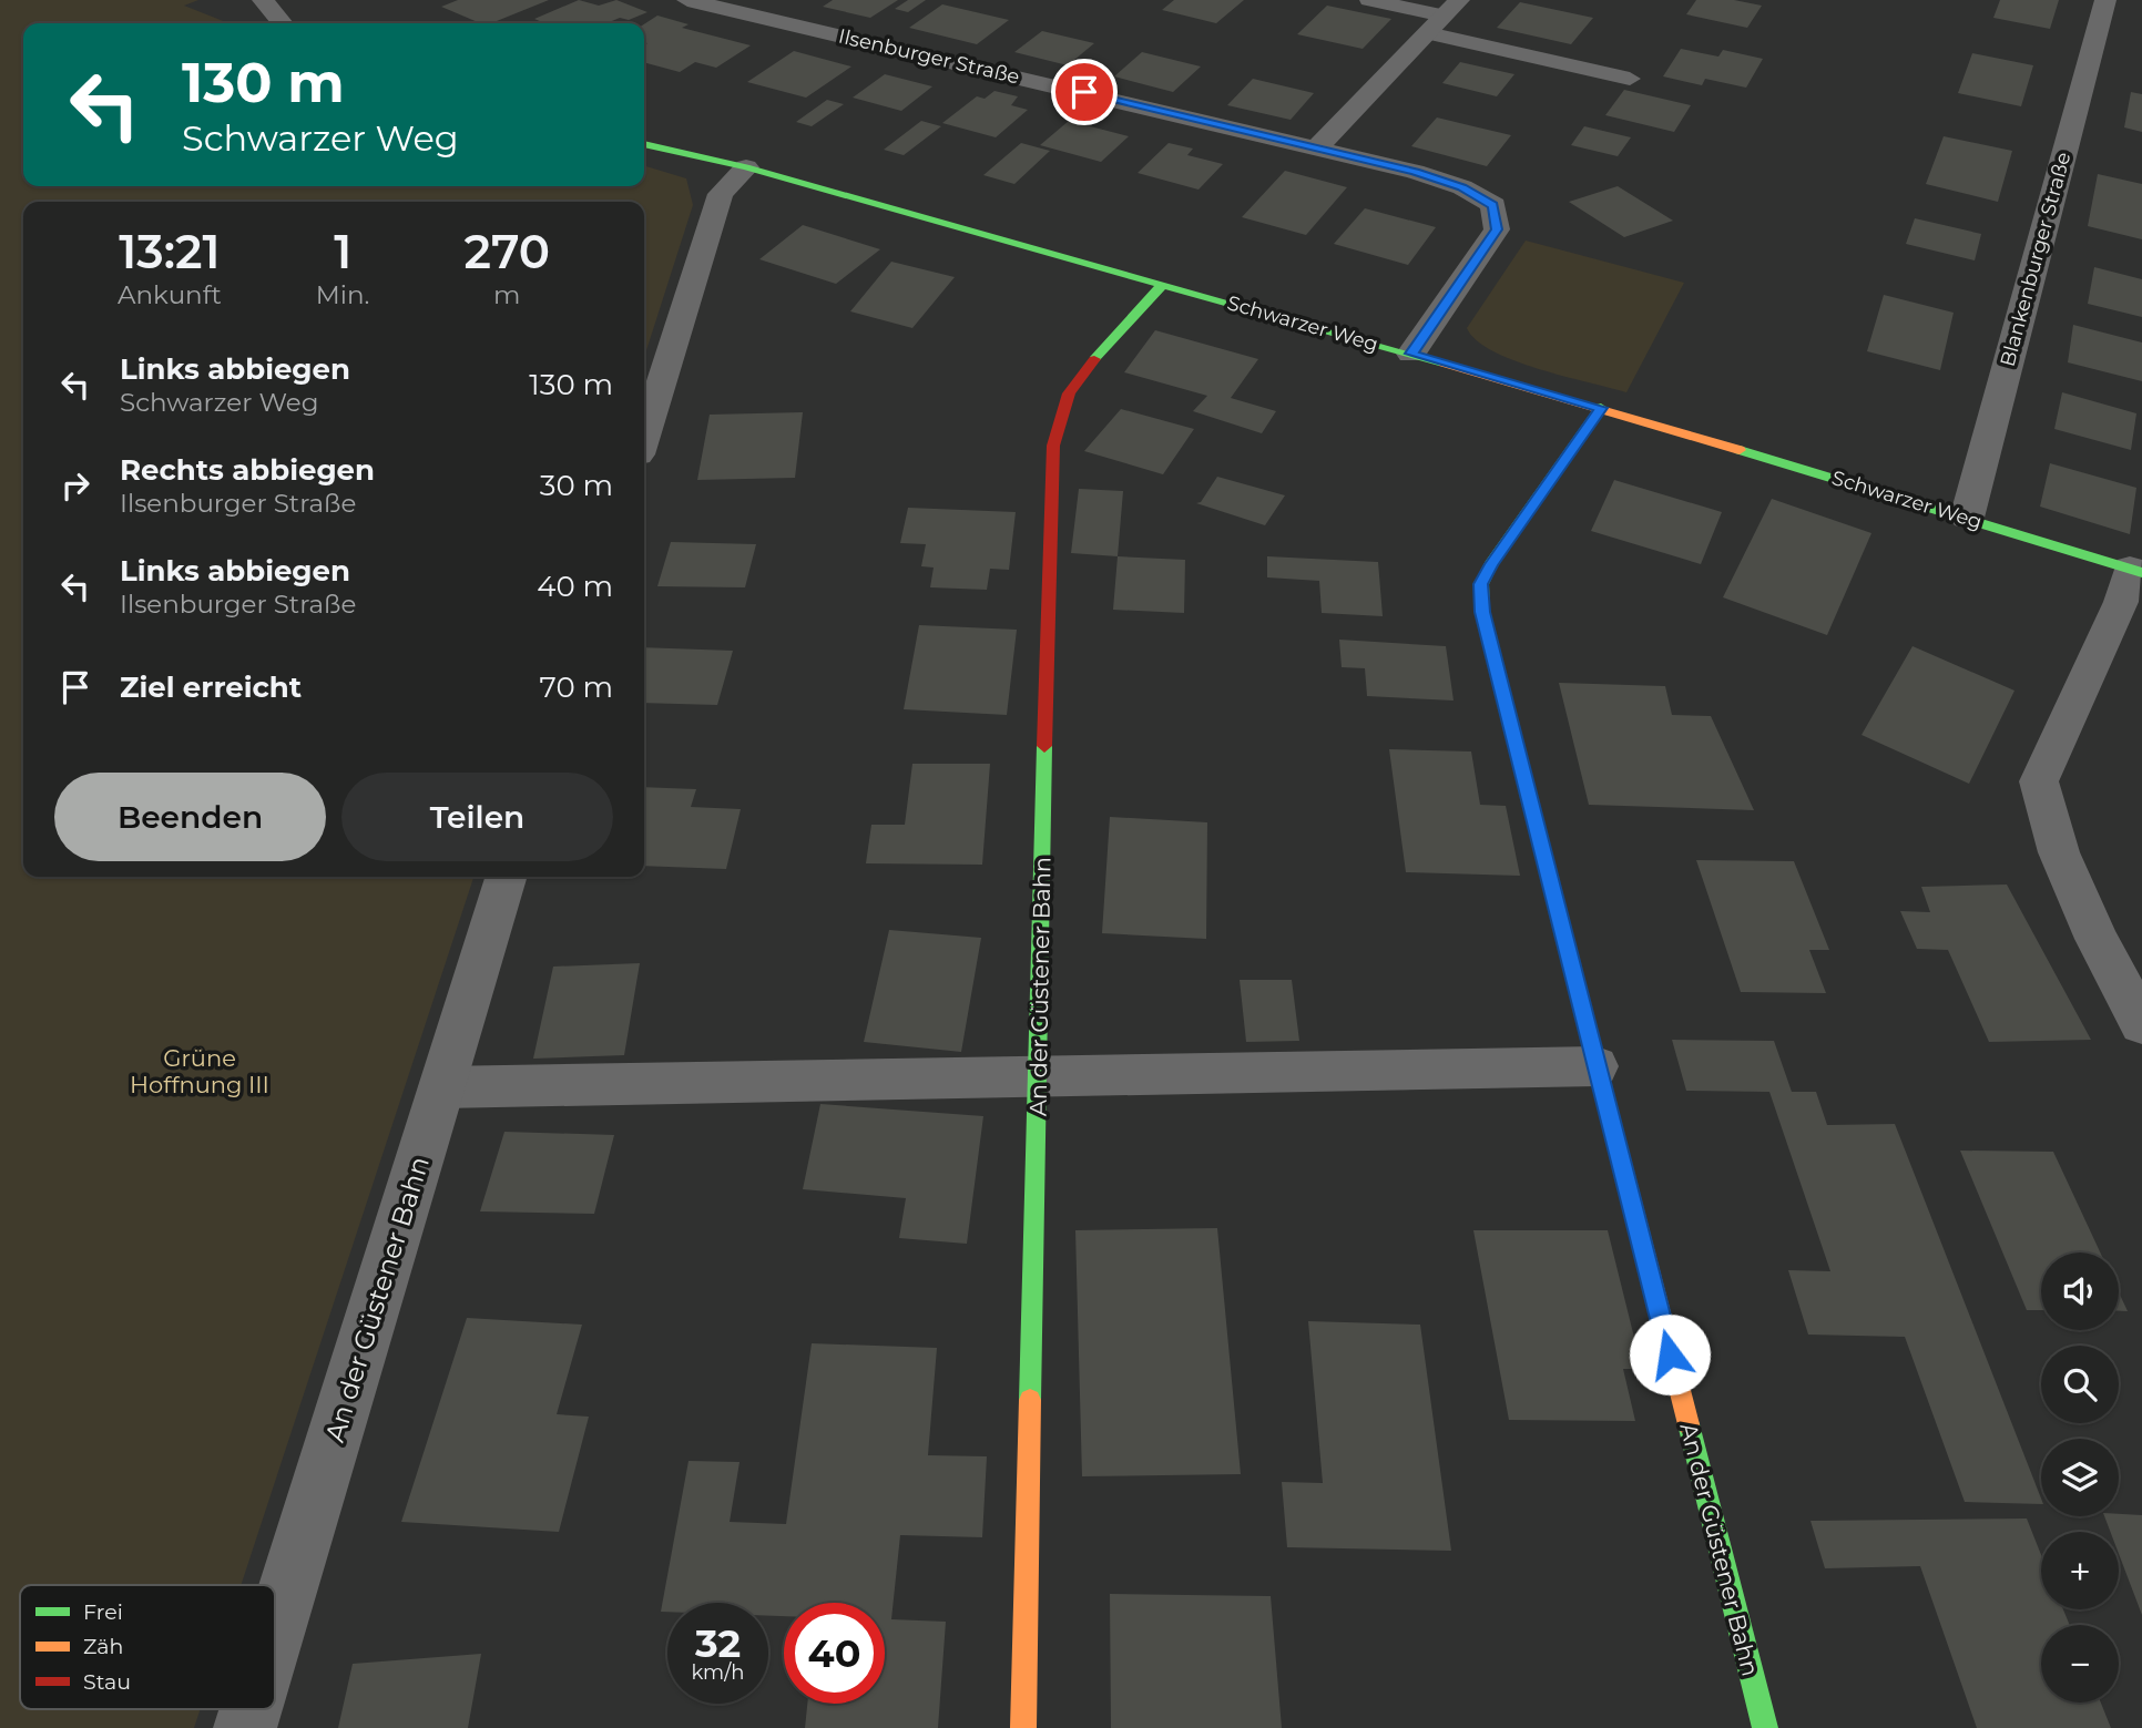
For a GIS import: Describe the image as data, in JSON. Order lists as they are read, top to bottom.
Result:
{
  "streets": {
    "street": [
      "Ilsenburger Straße",
      "Blankenburger Straße",
      "Schwarzer Weg",
      "An der Güstener Bahn"
    ]
  },
  "crossings": [
    ["Ilsenburger Straße", "Schwarzer Weg"],
    ["Blankenburger Straße", "Schwarzer Weg"],
    ["Schwarzer Weg", "An der Güstener Bahn"]
  ],
  "parks": ["Grüne Hoffnung III"],
  "legend": ["Frei", "Zäh", "Stau"],
  "page": {
    "turn": ["130 m", "Schwarzer Weg"],
    "eta": [
      "13:21",
      "Ankunft",
      "1",
      "Min.",
      "270",
      "m"
    ],
    "list": [
      {
        "name": "Links abbiegen",
        "note": "Schwarzer Weg",
        "value": "130 m"
      },
      {
        "name": "Rechts abbiegen",
        "note": "Ilsenburger Straße",
        "value": "30 m"
      },
      {
        "name": "Links abbiegen",
        "note": "Ilsenburger Straße",
        "value": "40 m"
      },
      {
        "name": "Ziel erreicht",
        "value": "70 m"
      }
    ],
    "buttons": ["Beenden", "Teilen"],
    "map_buttons": ["+", "−"],
    "speed": "32 km/h",
    "limit": "40"
  }
}
